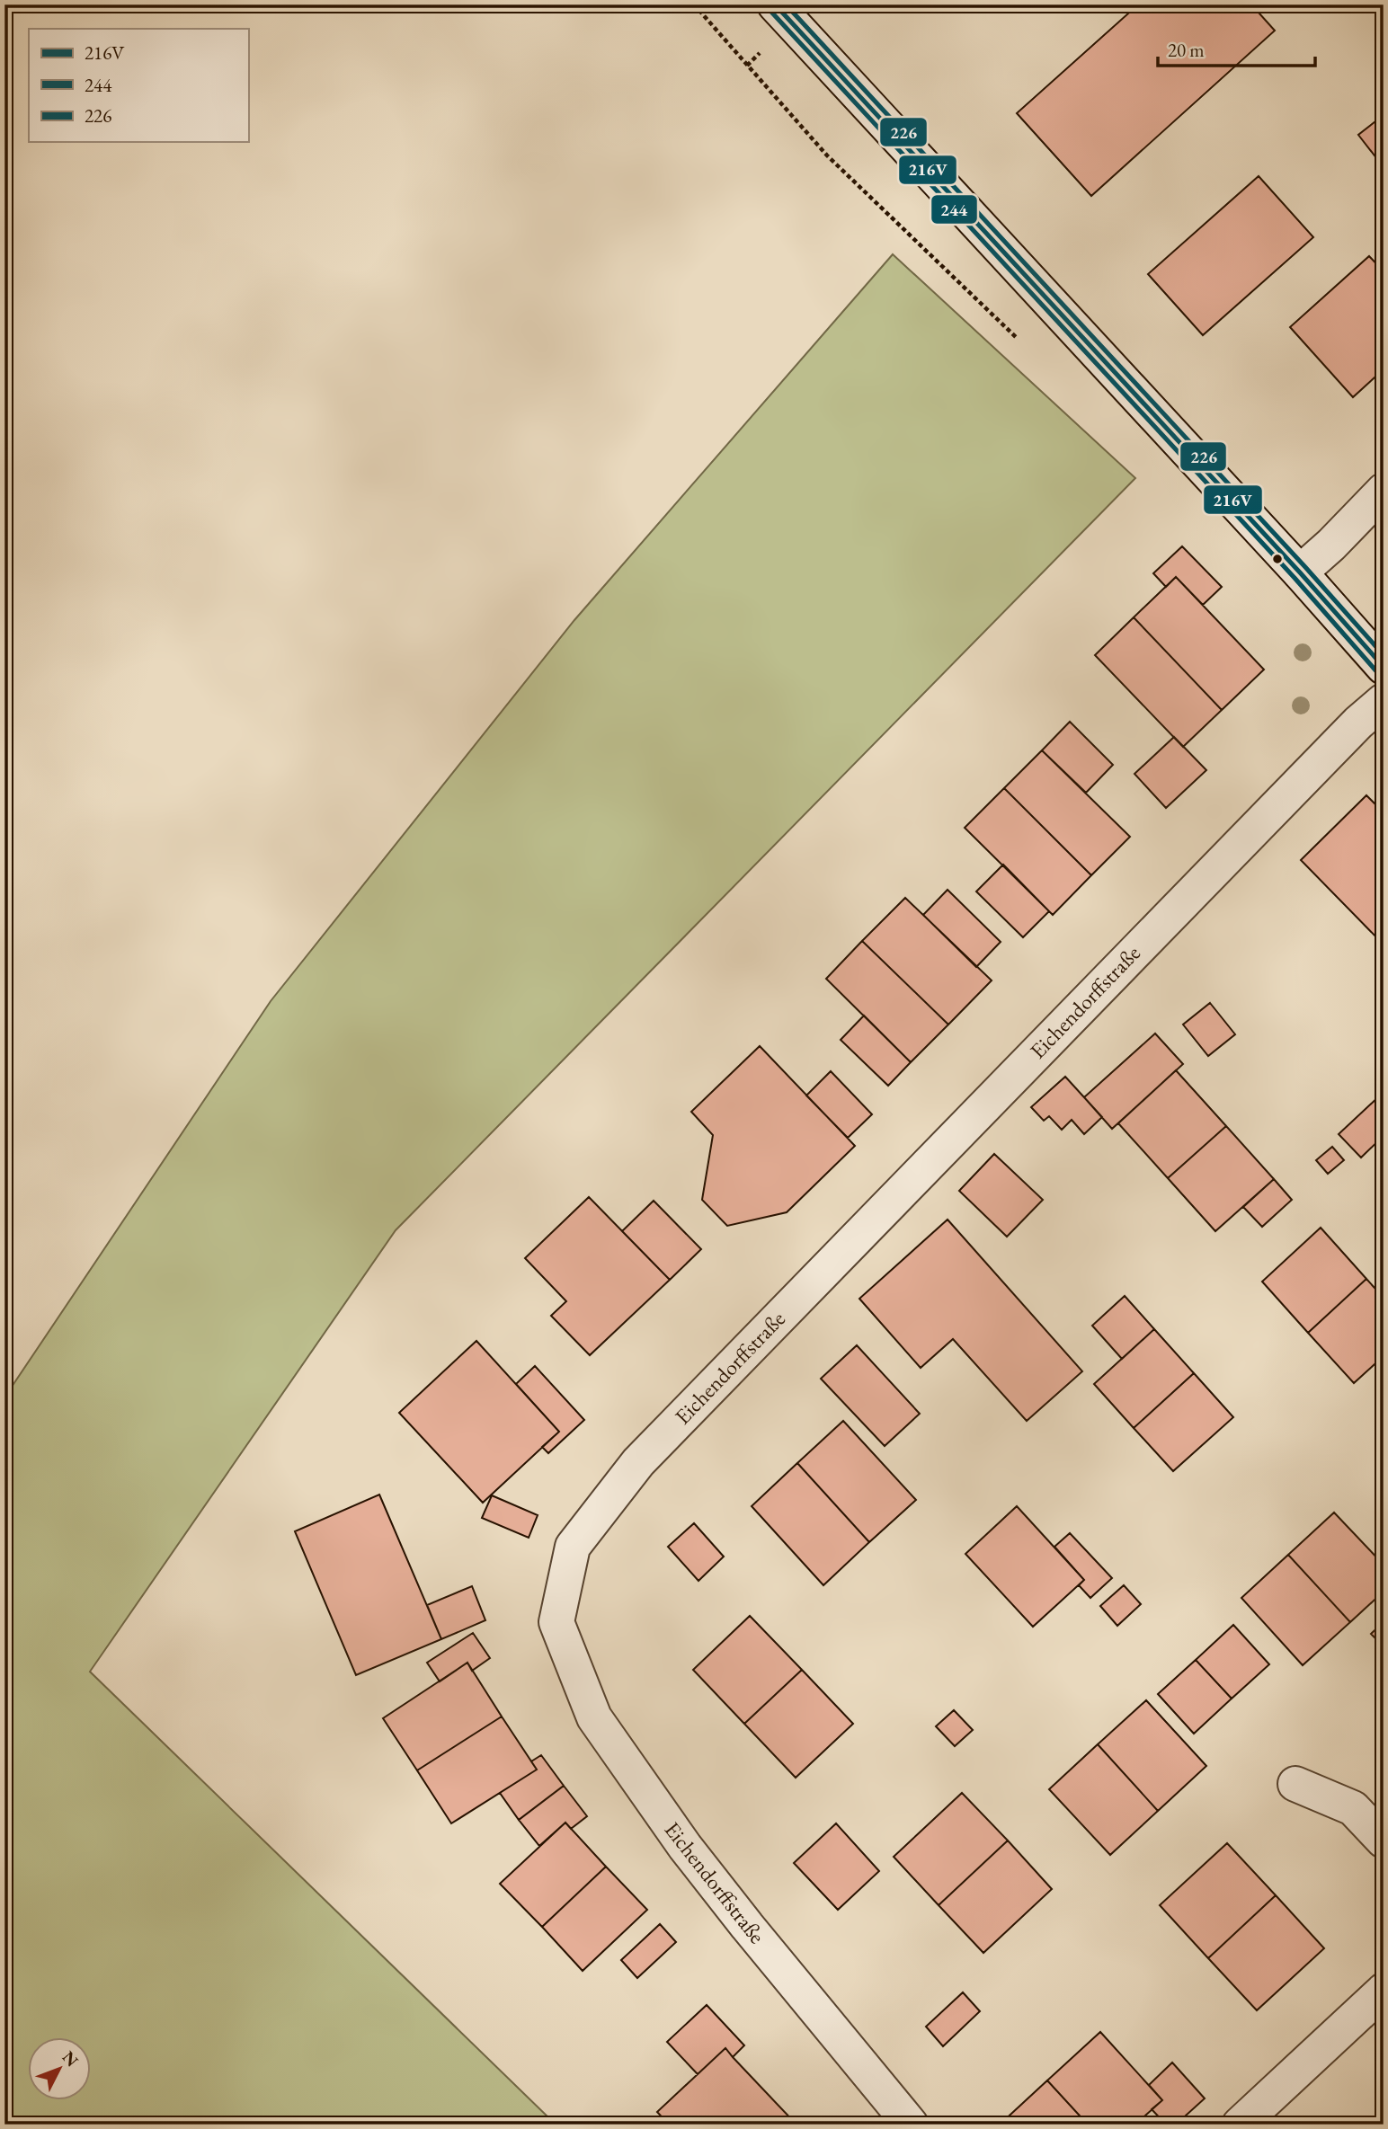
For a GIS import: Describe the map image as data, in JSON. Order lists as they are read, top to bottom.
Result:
{
  "streets": {
    "street": ["Eichendorffstraße"]
  },
  "lines": ["transit line 216V", "transit line 226", "transit line 244"],
  "legend": ["216V", "244", "226"],
  "scale_bar": "20 m",
  "north": "top right"
}
